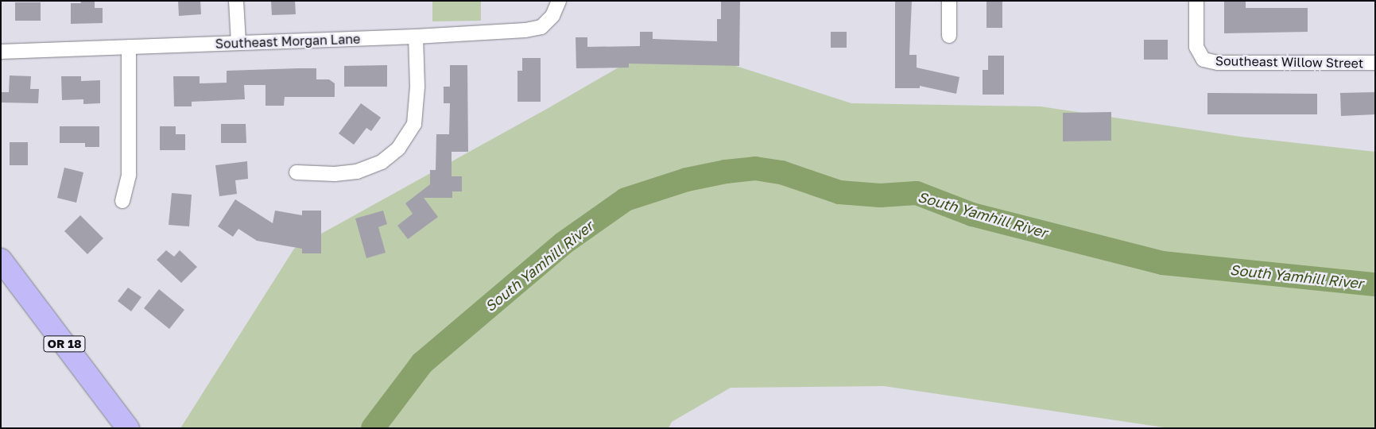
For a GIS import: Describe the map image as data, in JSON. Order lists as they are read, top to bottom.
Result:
{
  "streets": {
    "highway": ["OR 18"],
    "street": ["Southeast Morgan Lane", "Southeast Willow Street"]
  },
  "water": ["South Yamhill River"]
}
